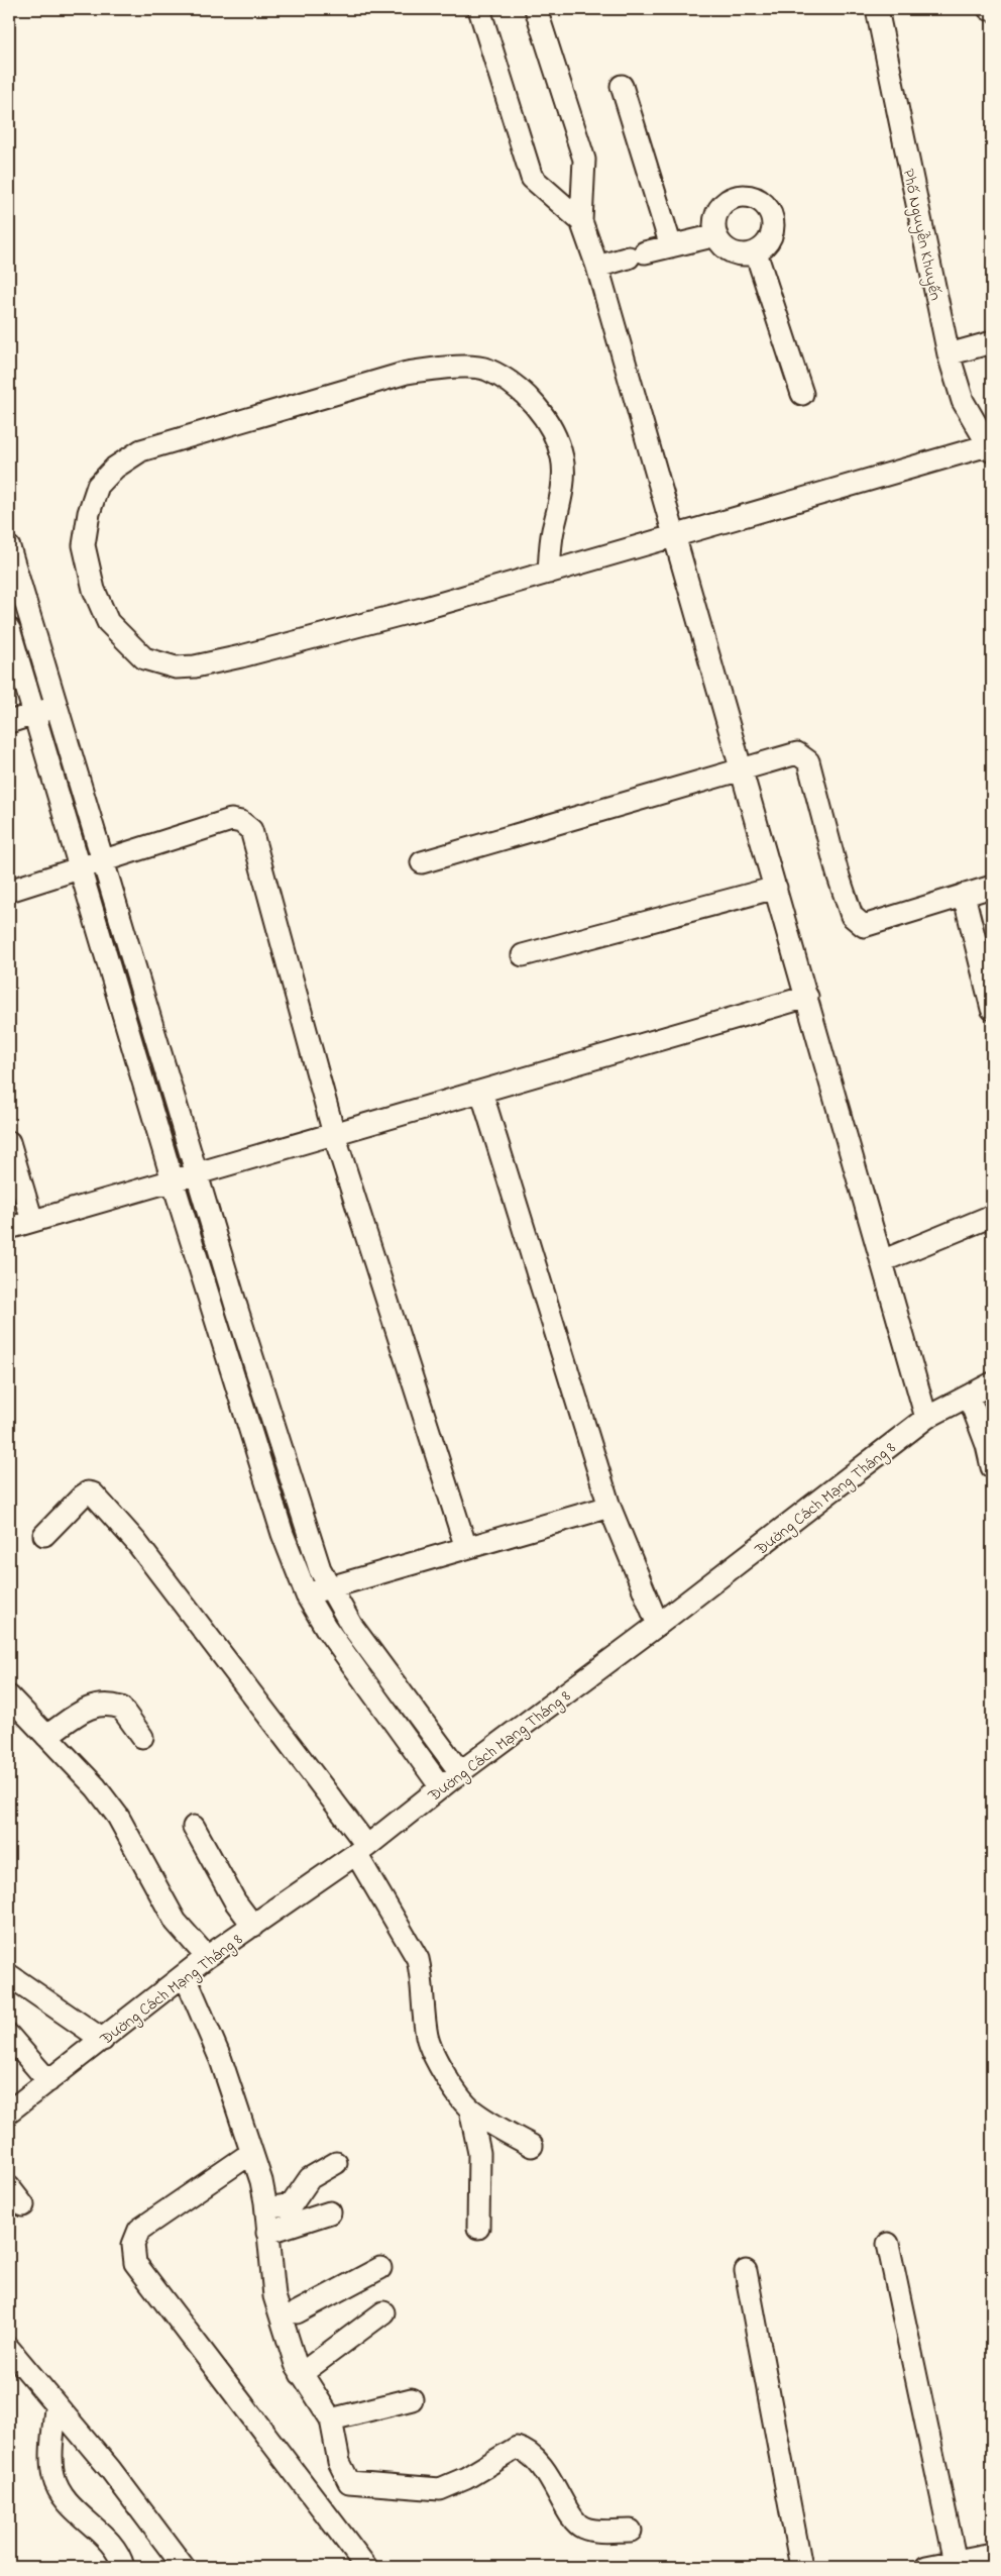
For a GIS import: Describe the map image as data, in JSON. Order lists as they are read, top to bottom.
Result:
{
  "streets": {
    "street": ["Phố Nguyễn Khuyến", "Đường Cách Mạng Tháng 8"]
  }
}
